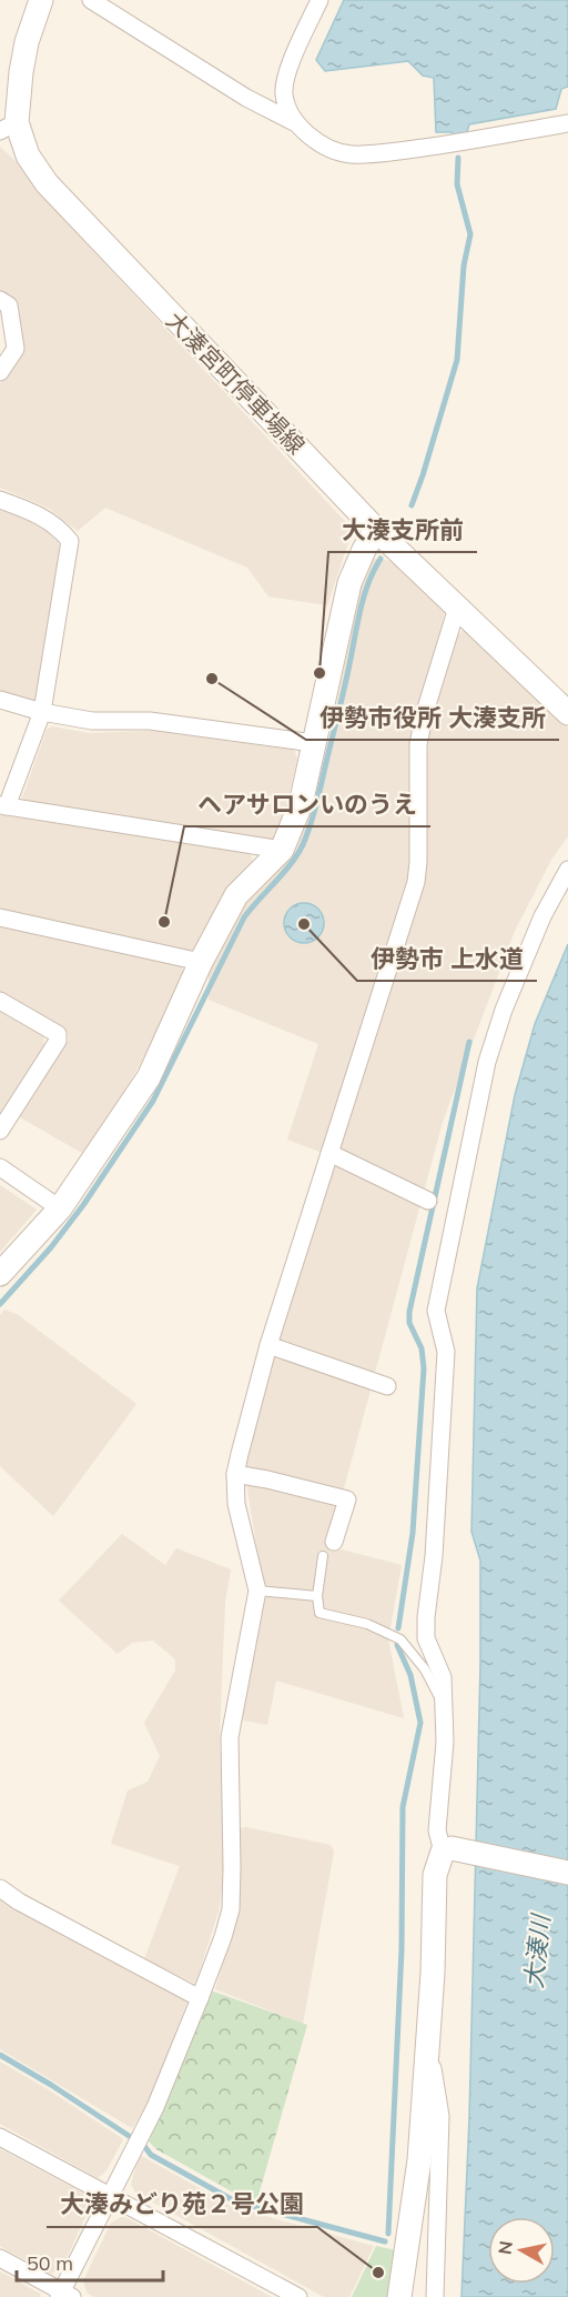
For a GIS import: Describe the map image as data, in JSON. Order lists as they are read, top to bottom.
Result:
{
  "streets": {
    "street": ["大湊宮町停車場線"]
  },
  "water": ["大湊川"],
  "places": [
    "大湊支所前",
    "伊勢市役所 大湊支所",
    "ヘアサロンいのうえ",
    "伊勢市 上水道",
    "大湊みどり苑２号公園"
  ],
  "scale_bar": "50 m",
  "north": "left"
}
